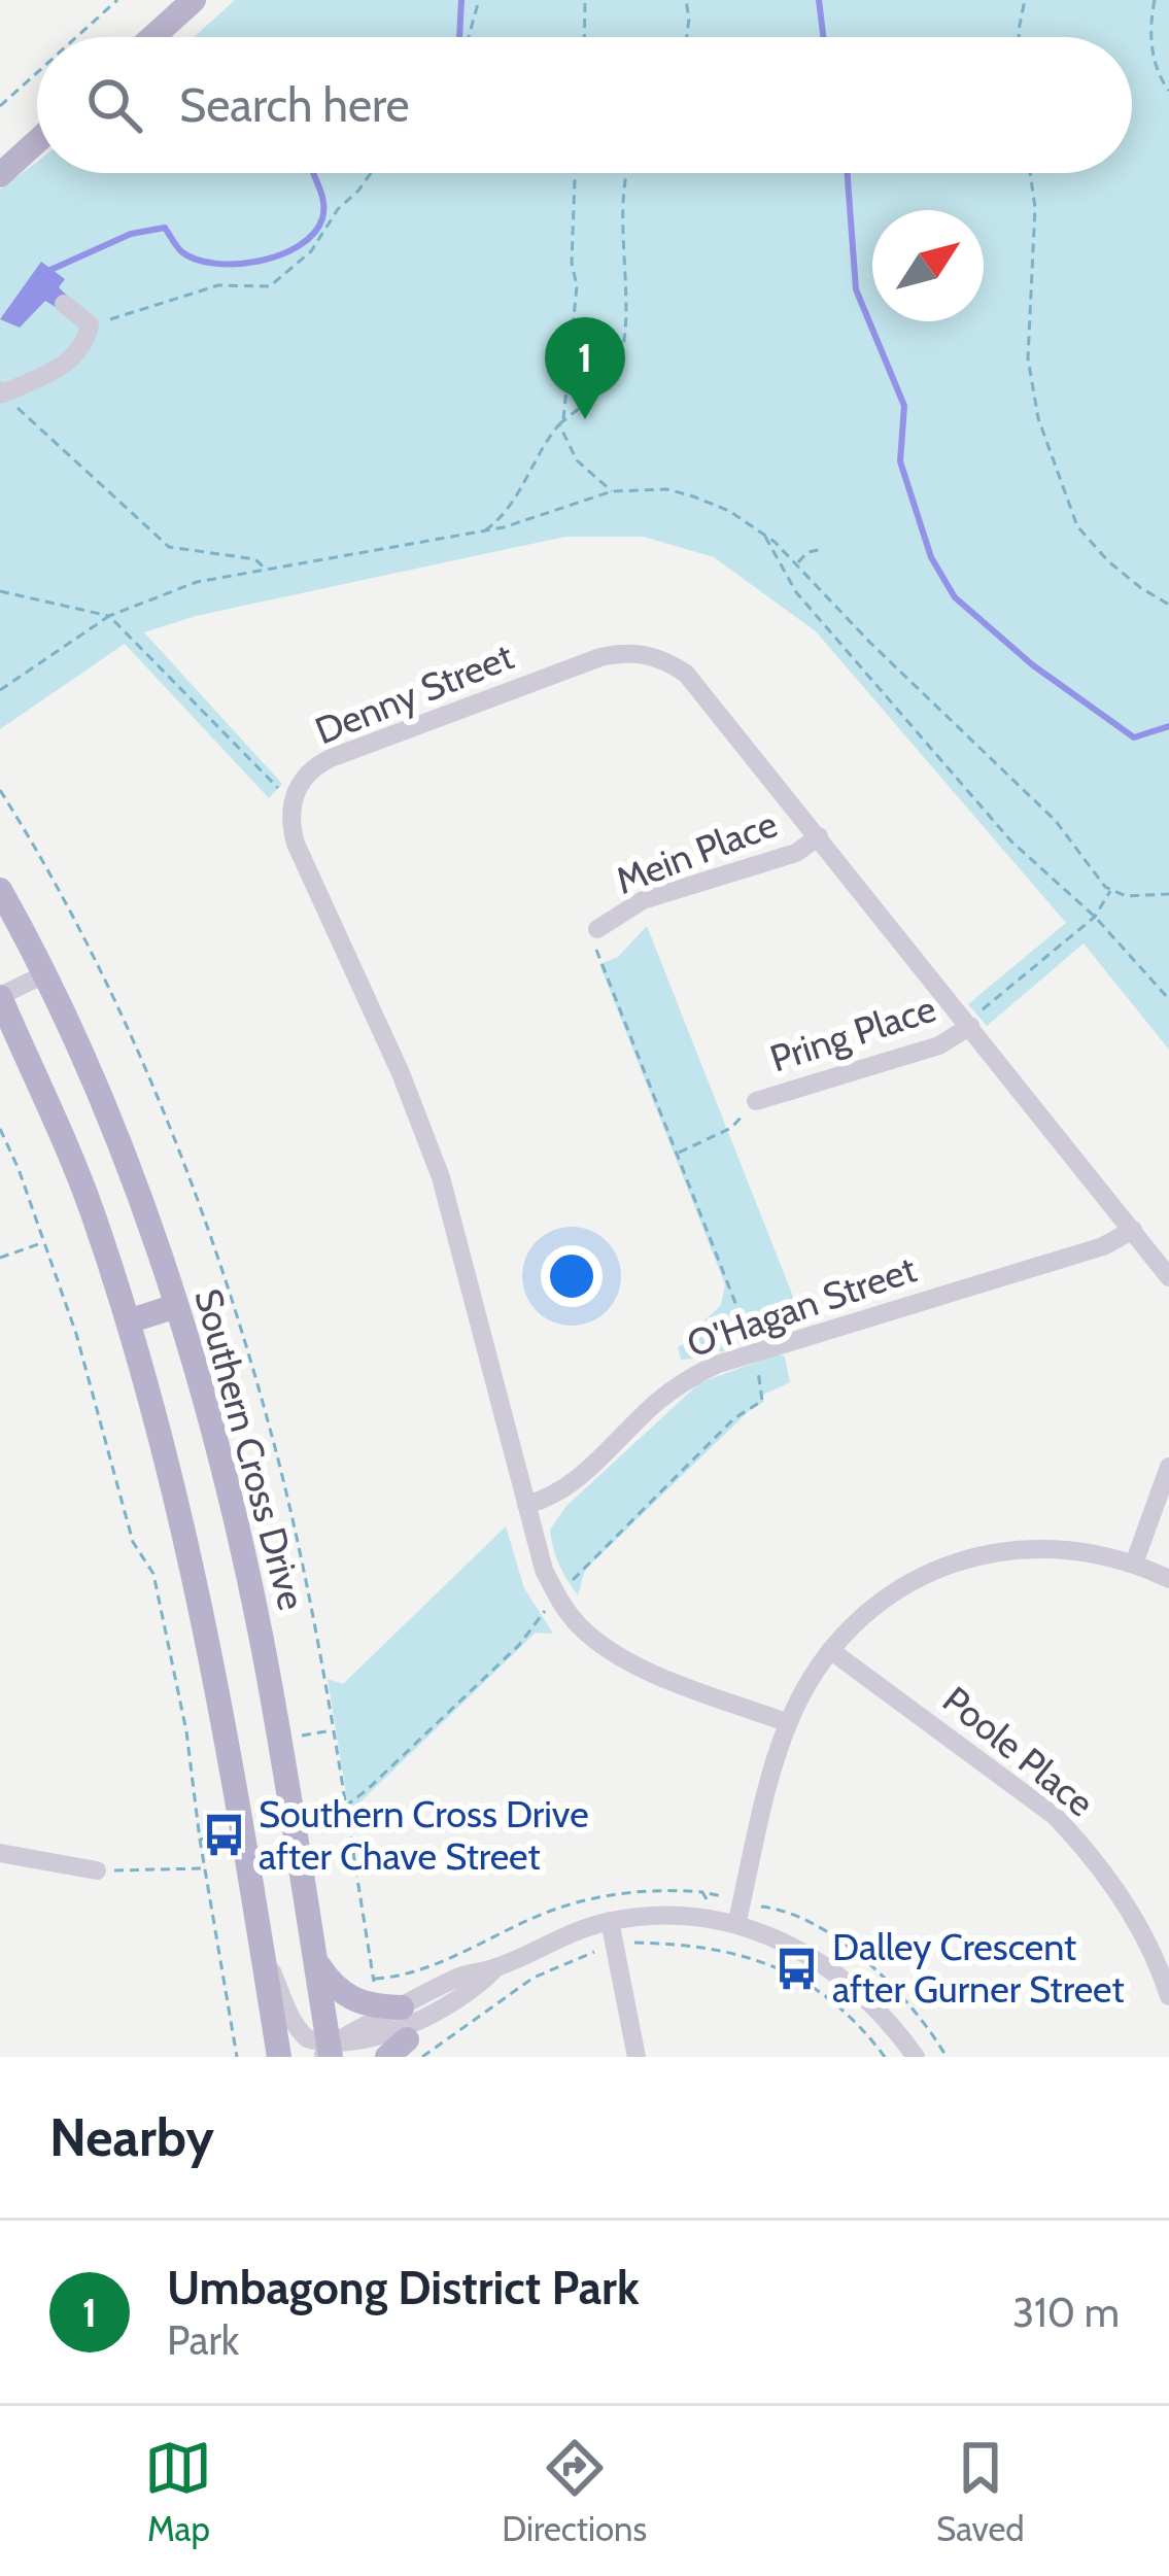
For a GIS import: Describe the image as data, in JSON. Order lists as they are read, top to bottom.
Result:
{
  "streets": {
    "main road": ["Southern Cross Drive"],
    "street": [
      "Denny Street",
      "Mein Place",
      "Pring Place",
      "O'Hagan Street",
      "Poole Place"
    ]
  },
  "crossings": [
    ["Denny Street", "Mein Place"],
    ["Denny Street", "Pring Place"],
    ["Denny Street", "O'Hagan Street"]
  ],
  "places": {
    "bus stop": ["Southern Cross Drive after Chave Street", "Dalley Crescent after Gurner Street"]
  },
  "north": "top right",
  "page": {
    "search": "Search here",
    "pins": "1",
    "heading": "Nearby",
    "list": [
      {
        "mark": "1",
        "name": "Umbagong District Park",
        "note": "Park",
        "value": "310 m"
      }
    ],
    "nav": ["Map", "Directions", "Saved"]
  }
}
